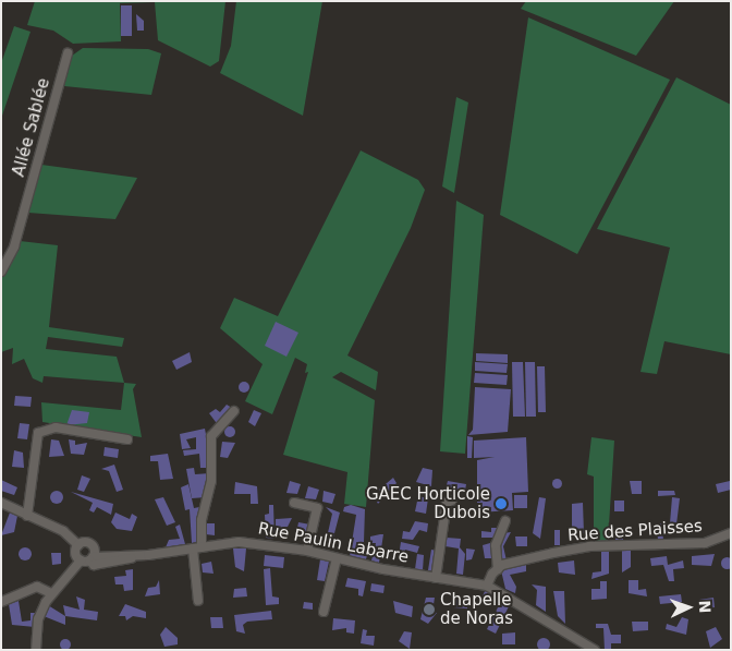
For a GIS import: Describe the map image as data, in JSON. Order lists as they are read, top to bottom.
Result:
{
  "streets": {
    "street": ["Allée Sablée", "Rue des Plaisses", "Rue Paulin Labarre"]
  },
  "places": ["GAEC Horticole Dubois", "Chapelle de Noras"],
  "north": "right"
}
